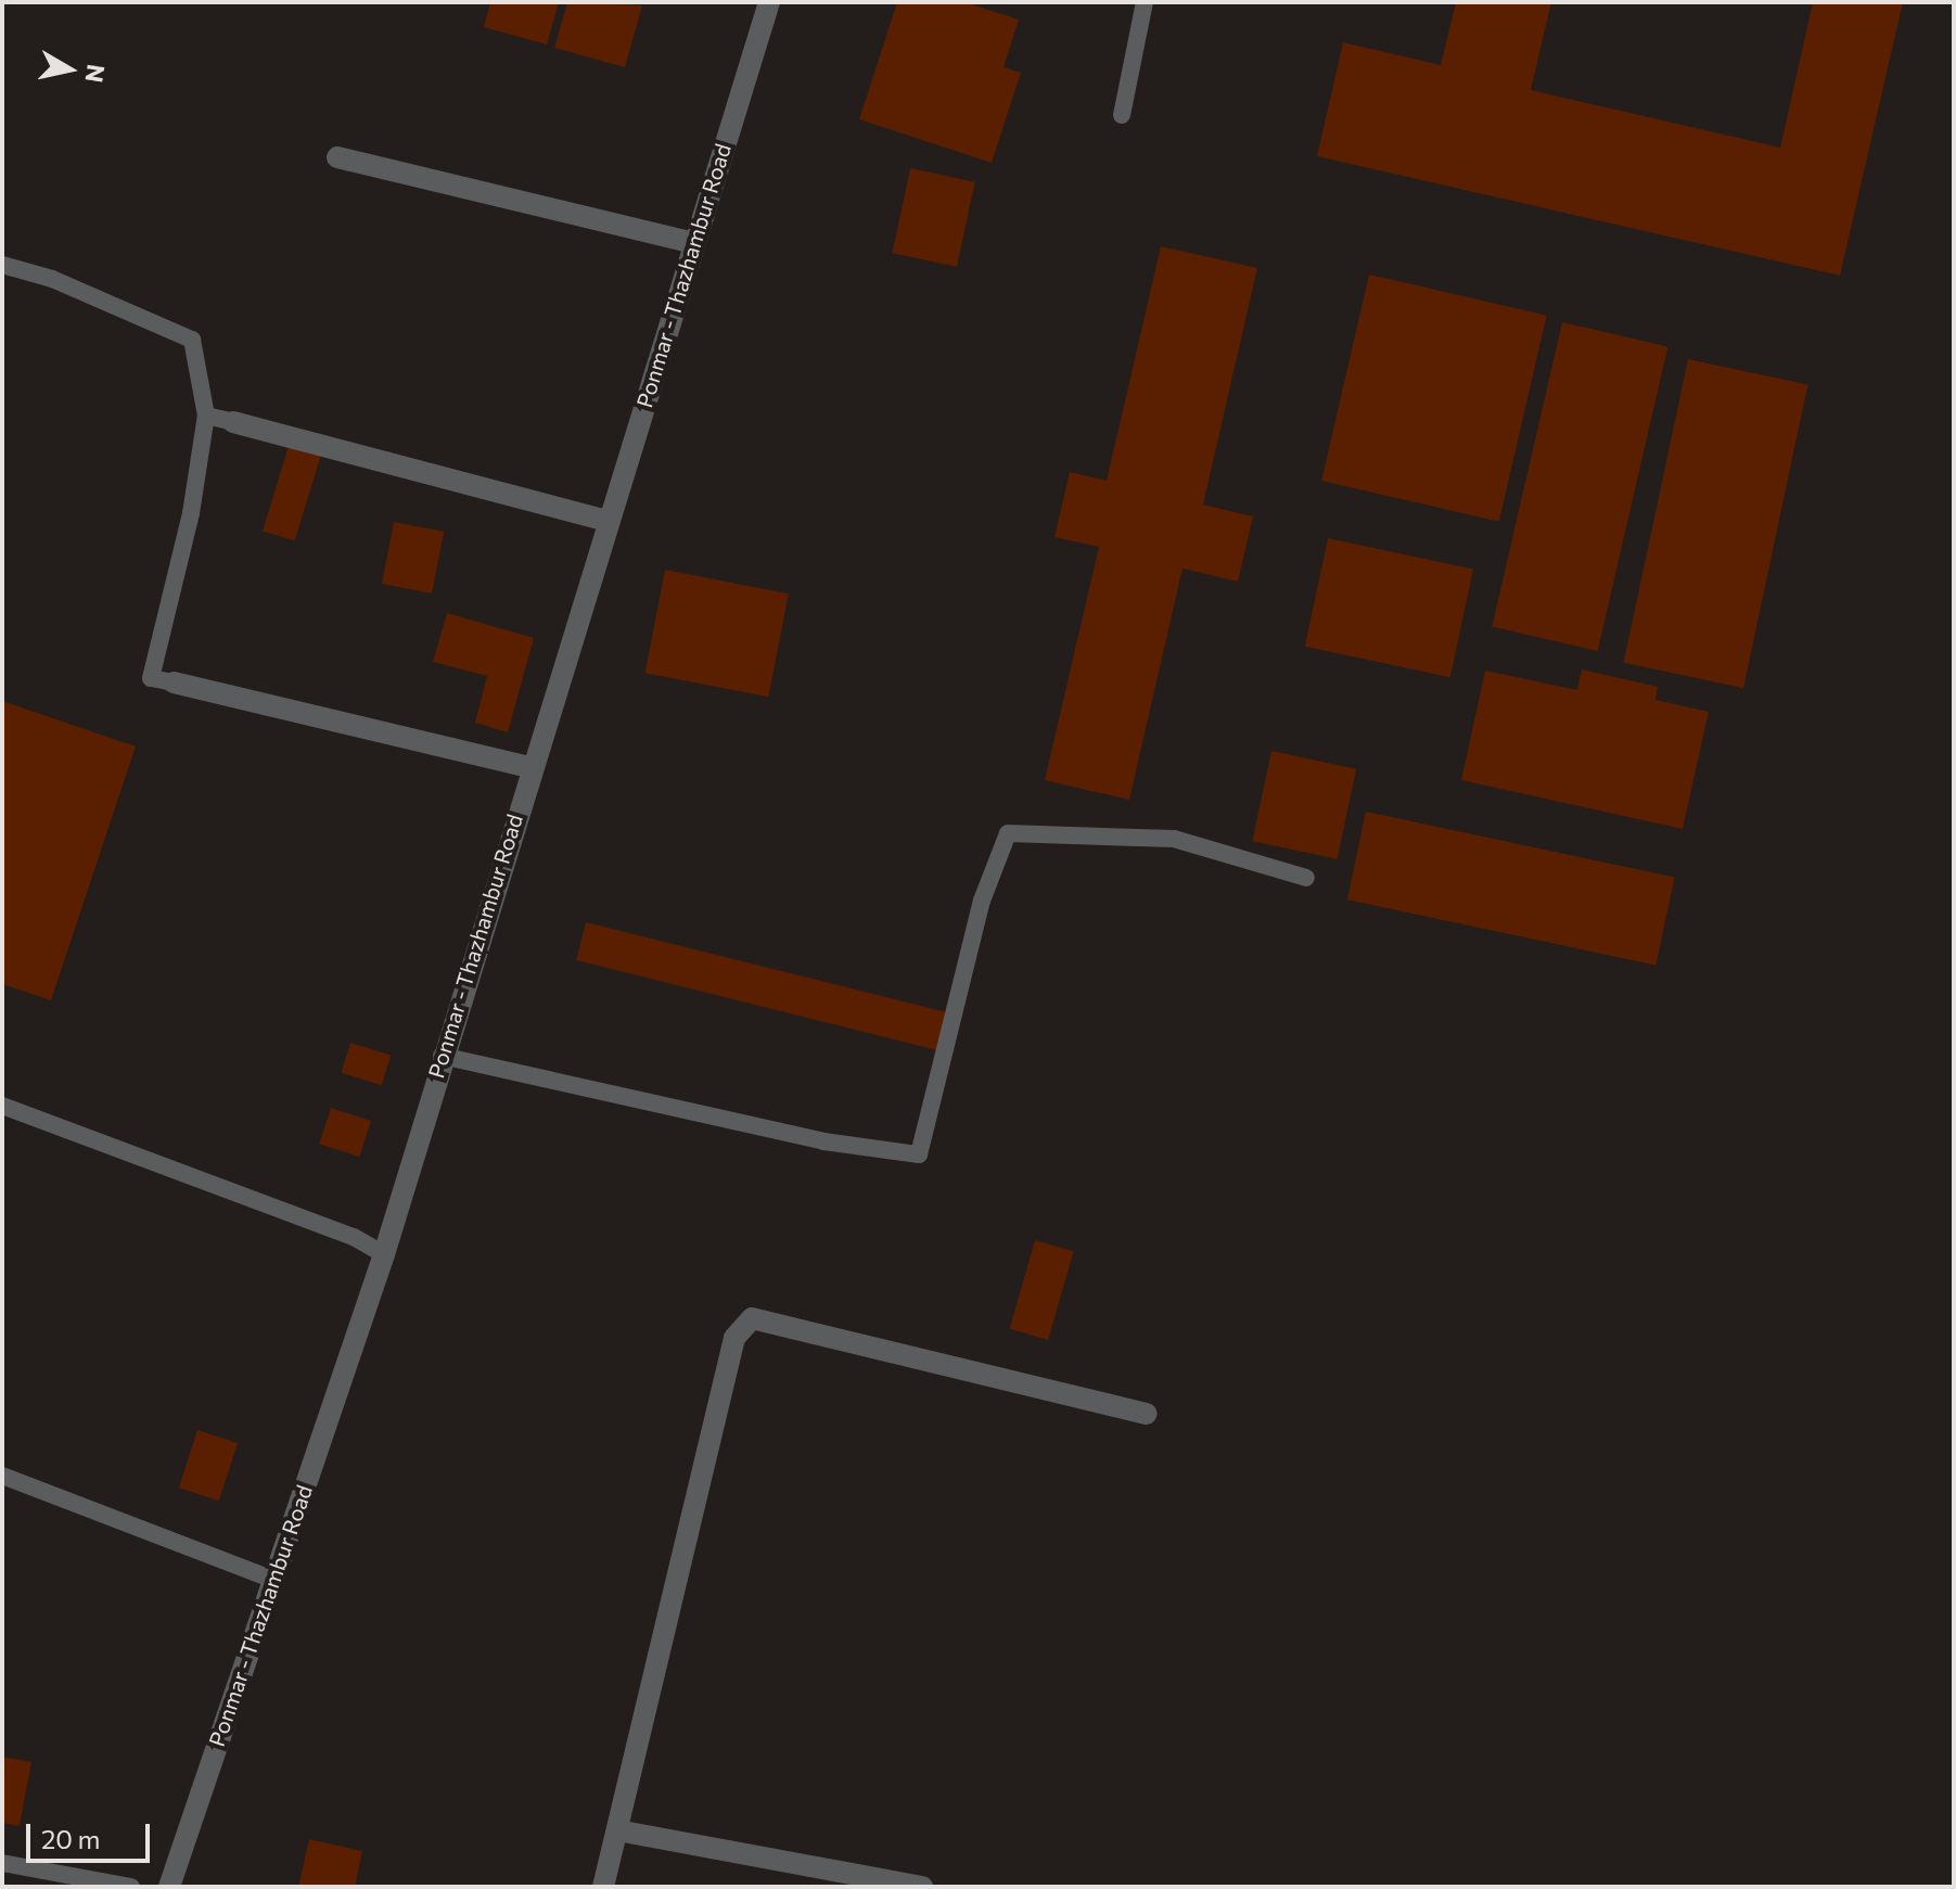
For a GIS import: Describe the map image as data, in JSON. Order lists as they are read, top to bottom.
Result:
{
  "streets": {
    "street": ["Ponmar - Thazhambur Road"]
  },
  "scale_bar": "20 m",
  "north": "right"
}
